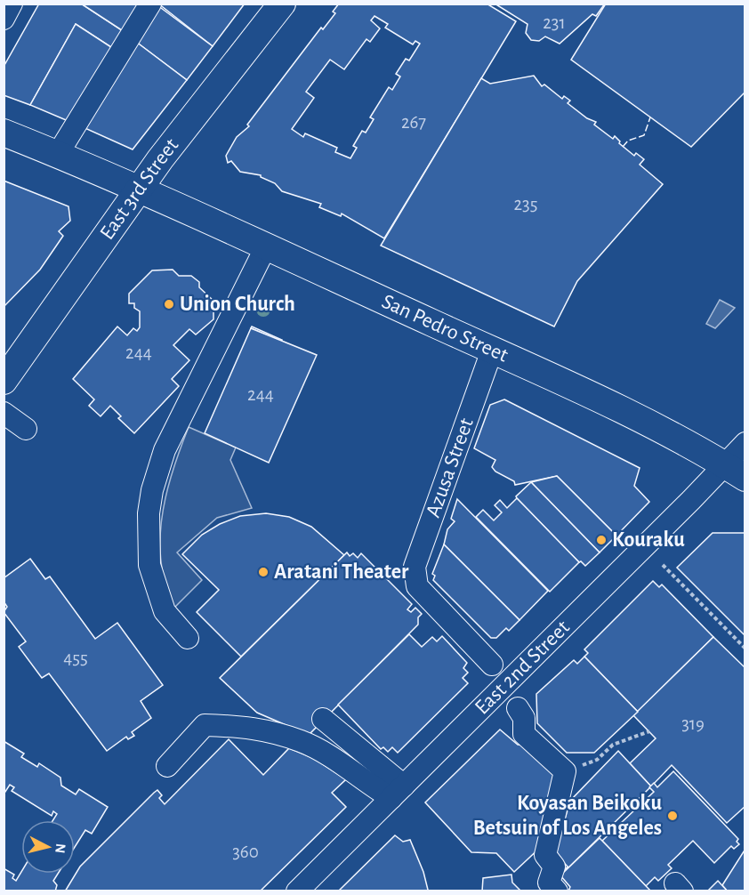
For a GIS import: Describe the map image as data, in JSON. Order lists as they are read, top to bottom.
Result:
{
  "streets": {
    "main road": ["East 3rd Street", "San Pedro Street"],
    "street": ["Azusa Street", "East 2nd Street"]
  },
  "crossings": [
    ["East 3rd Street", "San Pedro Street"],
    ["San Pedro Street", "Azusa Street"],
    ["San Pedro Street", "East 2nd Street"]
  ],
  "places": [
    "Union Church",
    "Kouraku",
    "Aratani Theater",
    "Koyasan Beikoku Betsuin of Los Angeles"
  ],
  "house_numbers": [
    "231",
    "267",
    "235",
    "244",
    "244",
    "455",
    "319",
    "360"
  ],
  "north": "right"
}
